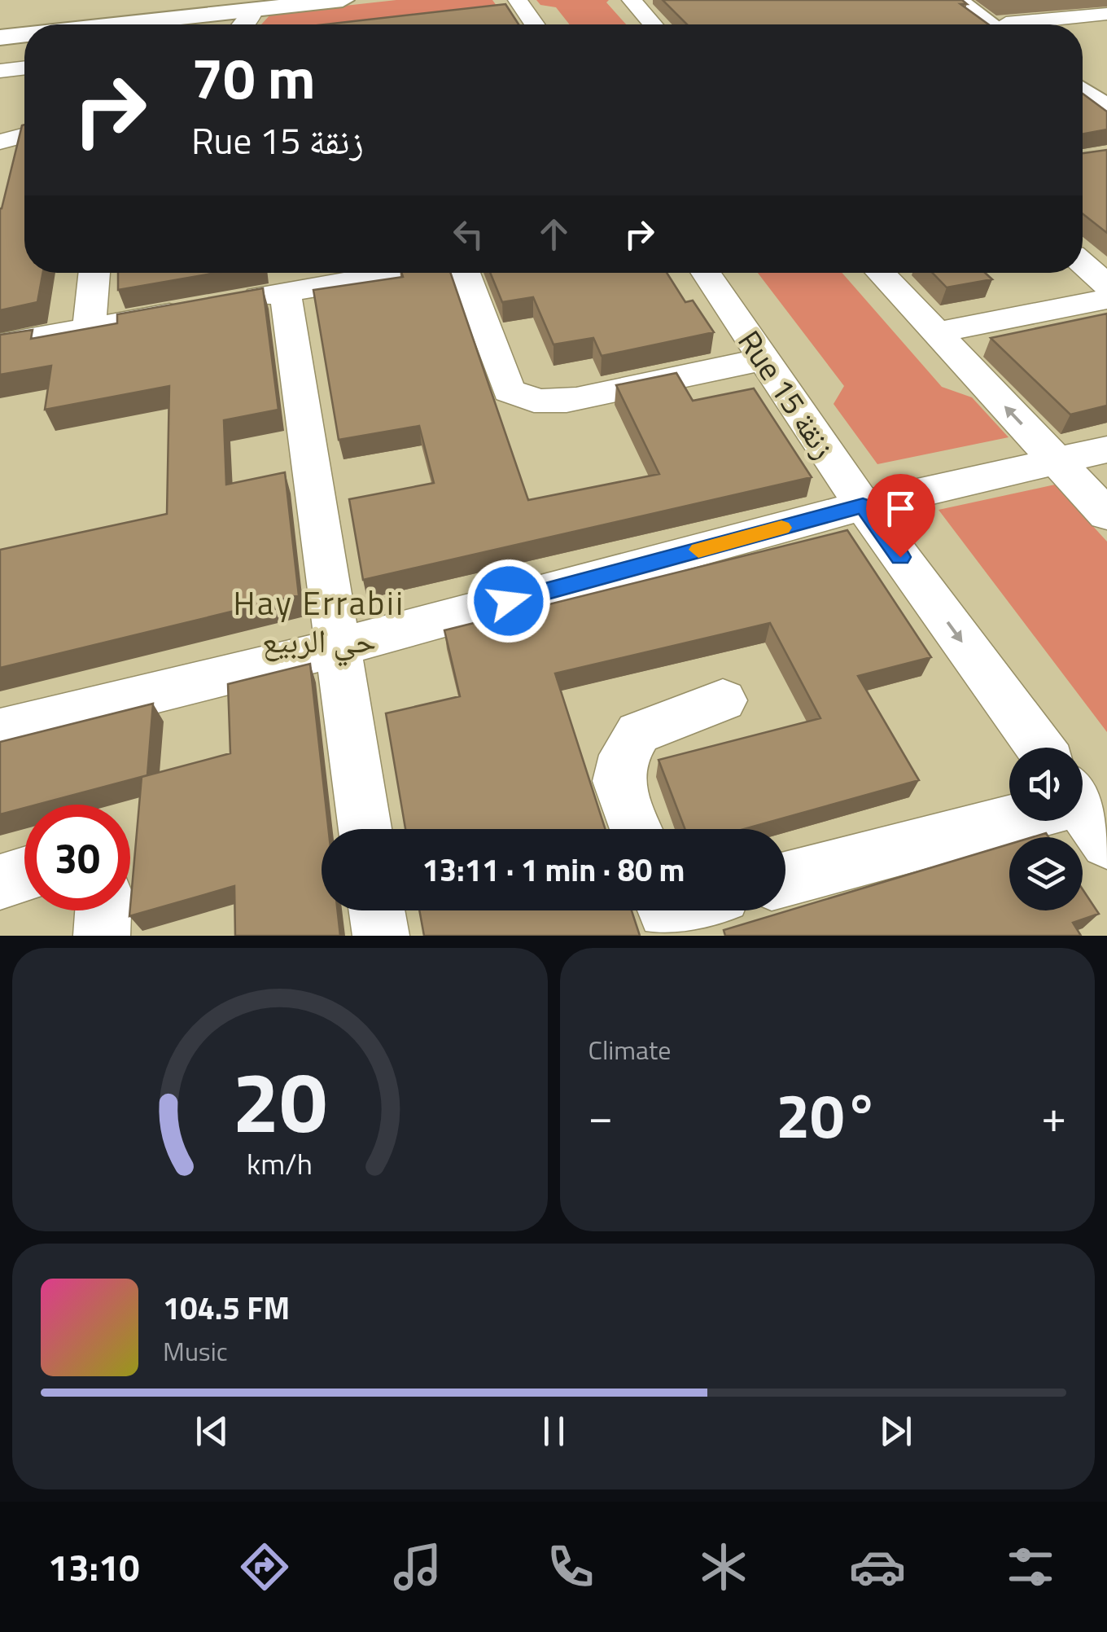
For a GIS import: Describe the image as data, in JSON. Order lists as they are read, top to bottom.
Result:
{
  "streets": {
    "street": ["Rue 15 زنقة"]
  },
  "districts": ["Hay Errabii حي الربيع"],
  "page": {
    "turn": ["70 m", "Rue 15 زنقة"],
    "limit": "30",
    "trip": "13:11 · 1 min · 80 m",
    "tile": "Climate",
    "heat": ["−", "20°", "+"],
    "song": ["104.5 FM", "Music"],
    "tabs": "13:10",
    "gauge": ["20", "km/h"]
  }
}
